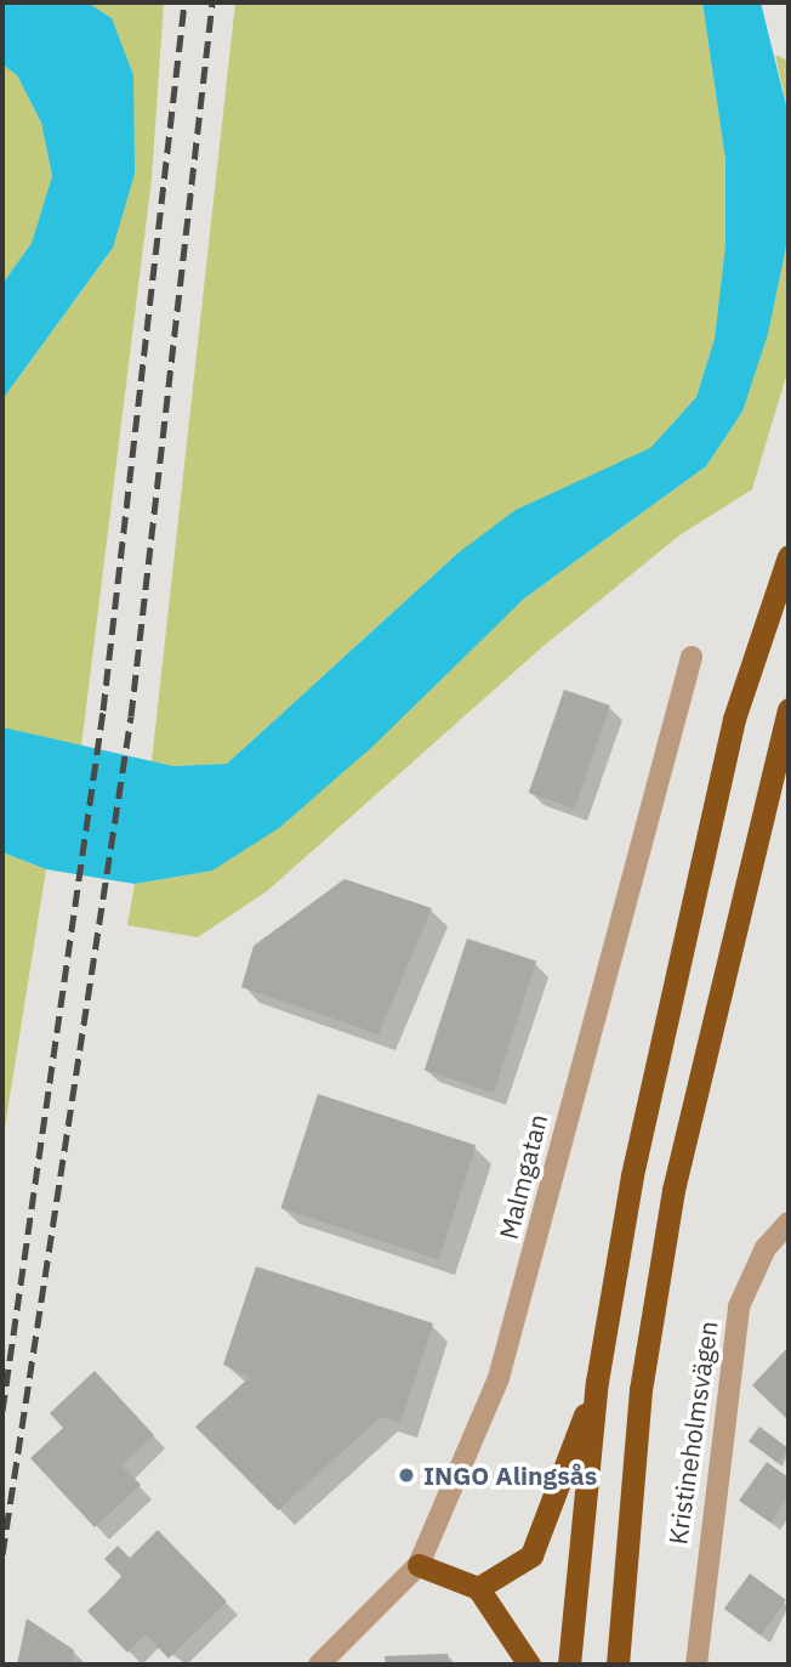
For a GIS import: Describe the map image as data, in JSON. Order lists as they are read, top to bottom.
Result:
{
  "streets": {
    "street": ["Malmgatan", "Kristineholmsvägen"]
  },
  "places": ["INGO Alingsås"]
}
